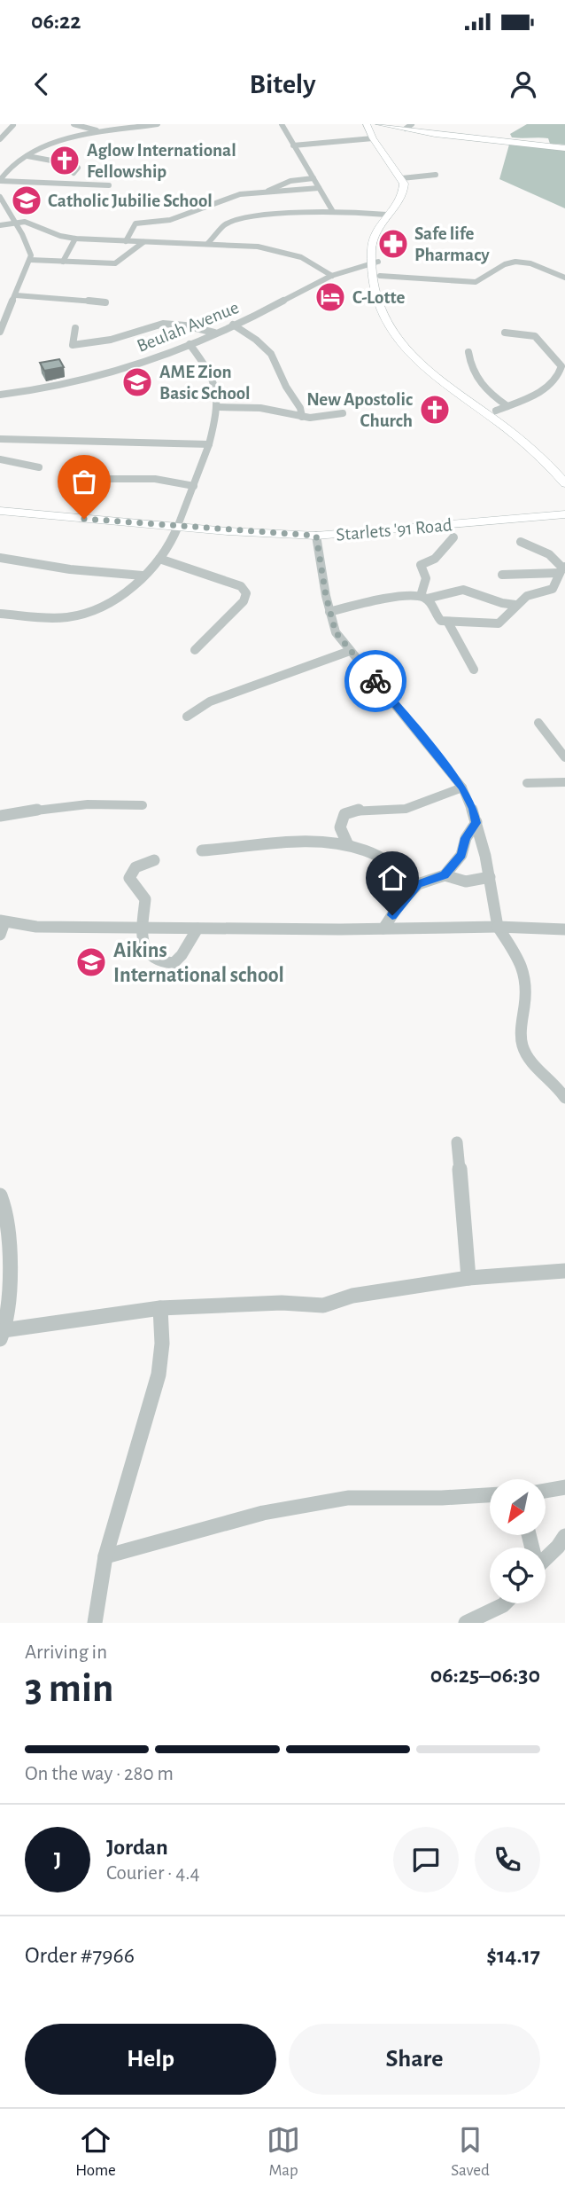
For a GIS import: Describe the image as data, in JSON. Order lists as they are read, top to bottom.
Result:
{
  "streets": {
    "street": ["Beulah Avenue", "Starlets '91 Road"]
  },
  "places": {
    "church": ["Aglow International Fellowship", "New Apostolic Church"],
    "school or university": ["Catholic Jubilie School", "AME Zion Basic School", "Aikins International school"],
    "pharmacy": ["Safe life Pharmacy"],
    "hotel": ["C-Lotte"]
  },
  "north": "bottom left",
  "page": {
    "status": "06:22",
    "header": "Bitely",
    "heading": ["3 min", "Arriving in", "06:25–06:30"],
    "panel": [
      "Jordan",
      "Courier · 4.4",
      "Order #7966",
      "$14.17"
    ],
    "bar": "On the way · 280 m",
    "round": "J",
    "buttons": ["Help", "Share"],
    "tabs": ["Home", "Map", "Saved"]
  }
}
